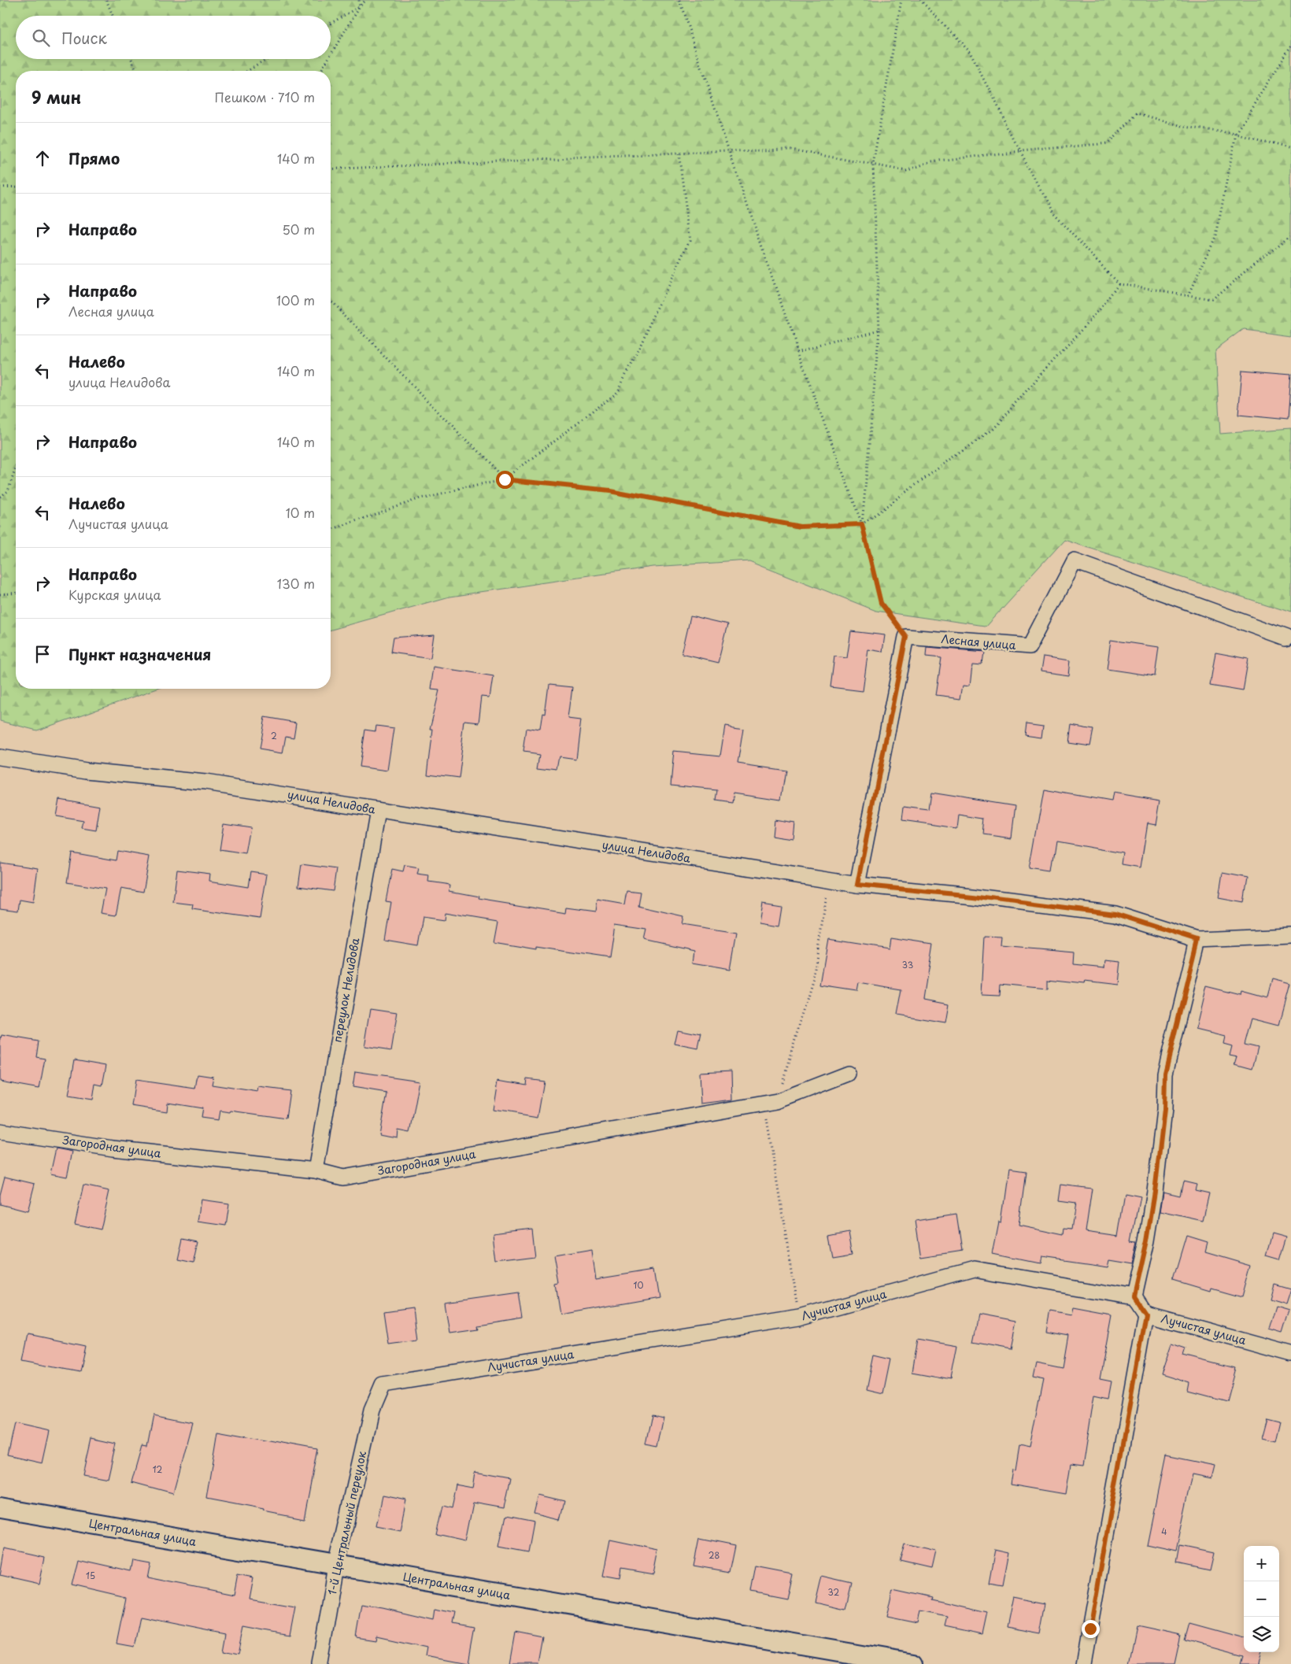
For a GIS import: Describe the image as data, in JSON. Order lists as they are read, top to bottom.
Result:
{
  "streets": {
    "street": [
      "Лесная улица",
      "улица Нелидова",
      "переулок Нелидова",
      "Загородная улица",
      "Лучистая улица",
      "1-й Центральный переулок",
      "Центральная улица"
    ]
  },
  "crossings": [
    ["улица Нелидова", "переулок Нелидова"],
    ["переулок Нелидова", "Загородная улица"],
    ["Лучистая улица", "1-й Центральный переулок"],
    ["1-й Центральный переулок", "Центральная улица"]
  ],
  "house_numbers": [
    "2",
    "33",
    "10",
    "12",
    "4",
    "28",
    "15",
    "32"
  ],
  "page": {
    "search": "Поиск",
    "heading": ["9 мин", "Пешком · 710 m"],
    "list": [
      ["Прямо", "140 m"],
      ["Направо", "50 m"],
      ["Направо", "Лесная улица", "100 m"],
      ["Налево", "улица Нелидова", "140 m"],
      ["Направо", "140 m"],
      ["Налево", "Лучистая улица", "10 m"],
      ["Направо", "Курская улица", "130 m"],
      "Пункт назначения"
    ],
    "map_buttons": ["+", "−"]
  }
}
